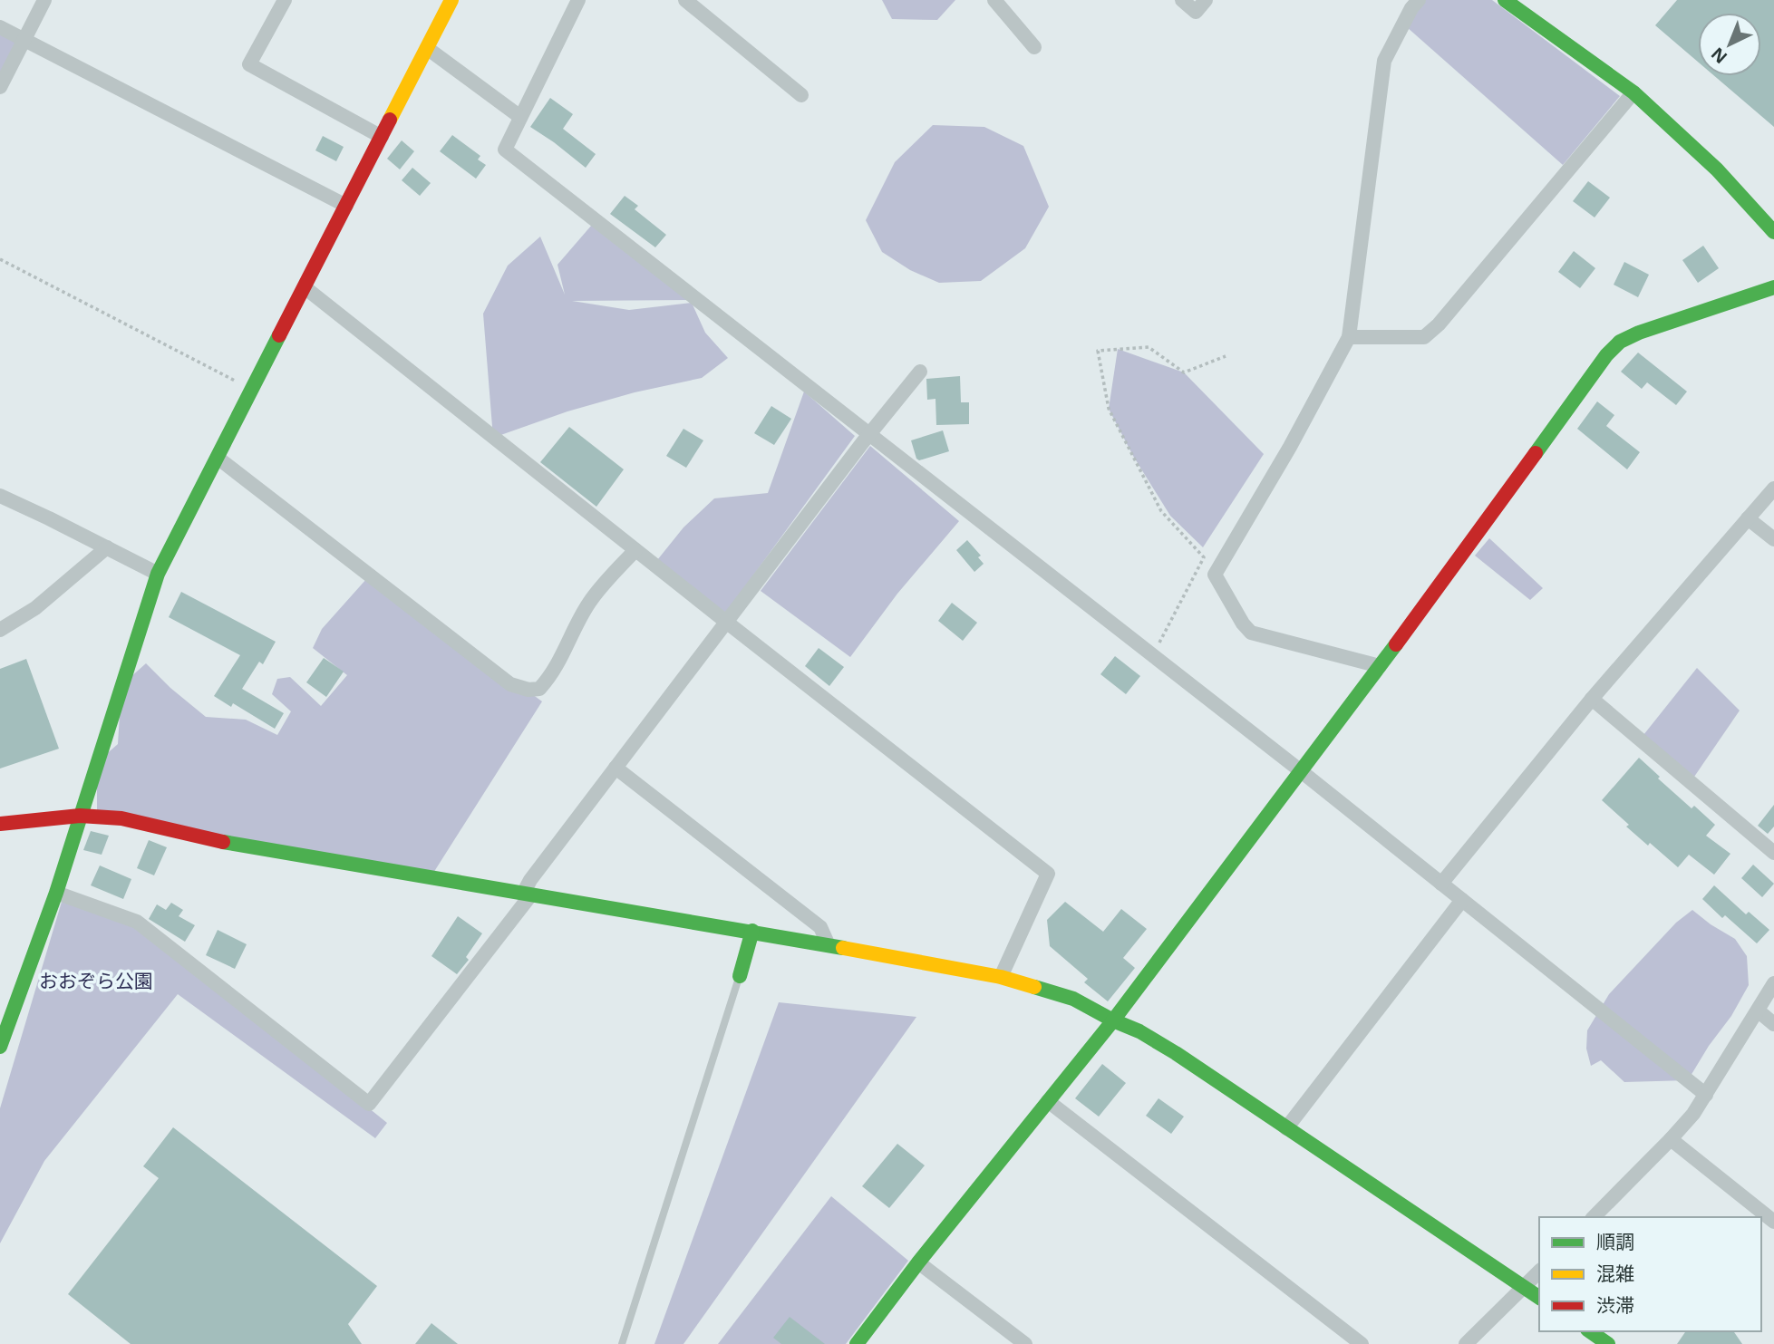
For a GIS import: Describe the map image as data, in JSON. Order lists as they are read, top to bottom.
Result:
{
  "parks": ["おおぞら公園"],
  "legend": ["順調", "混雑", "渋滞"],
  "north": "bottom left"
}
